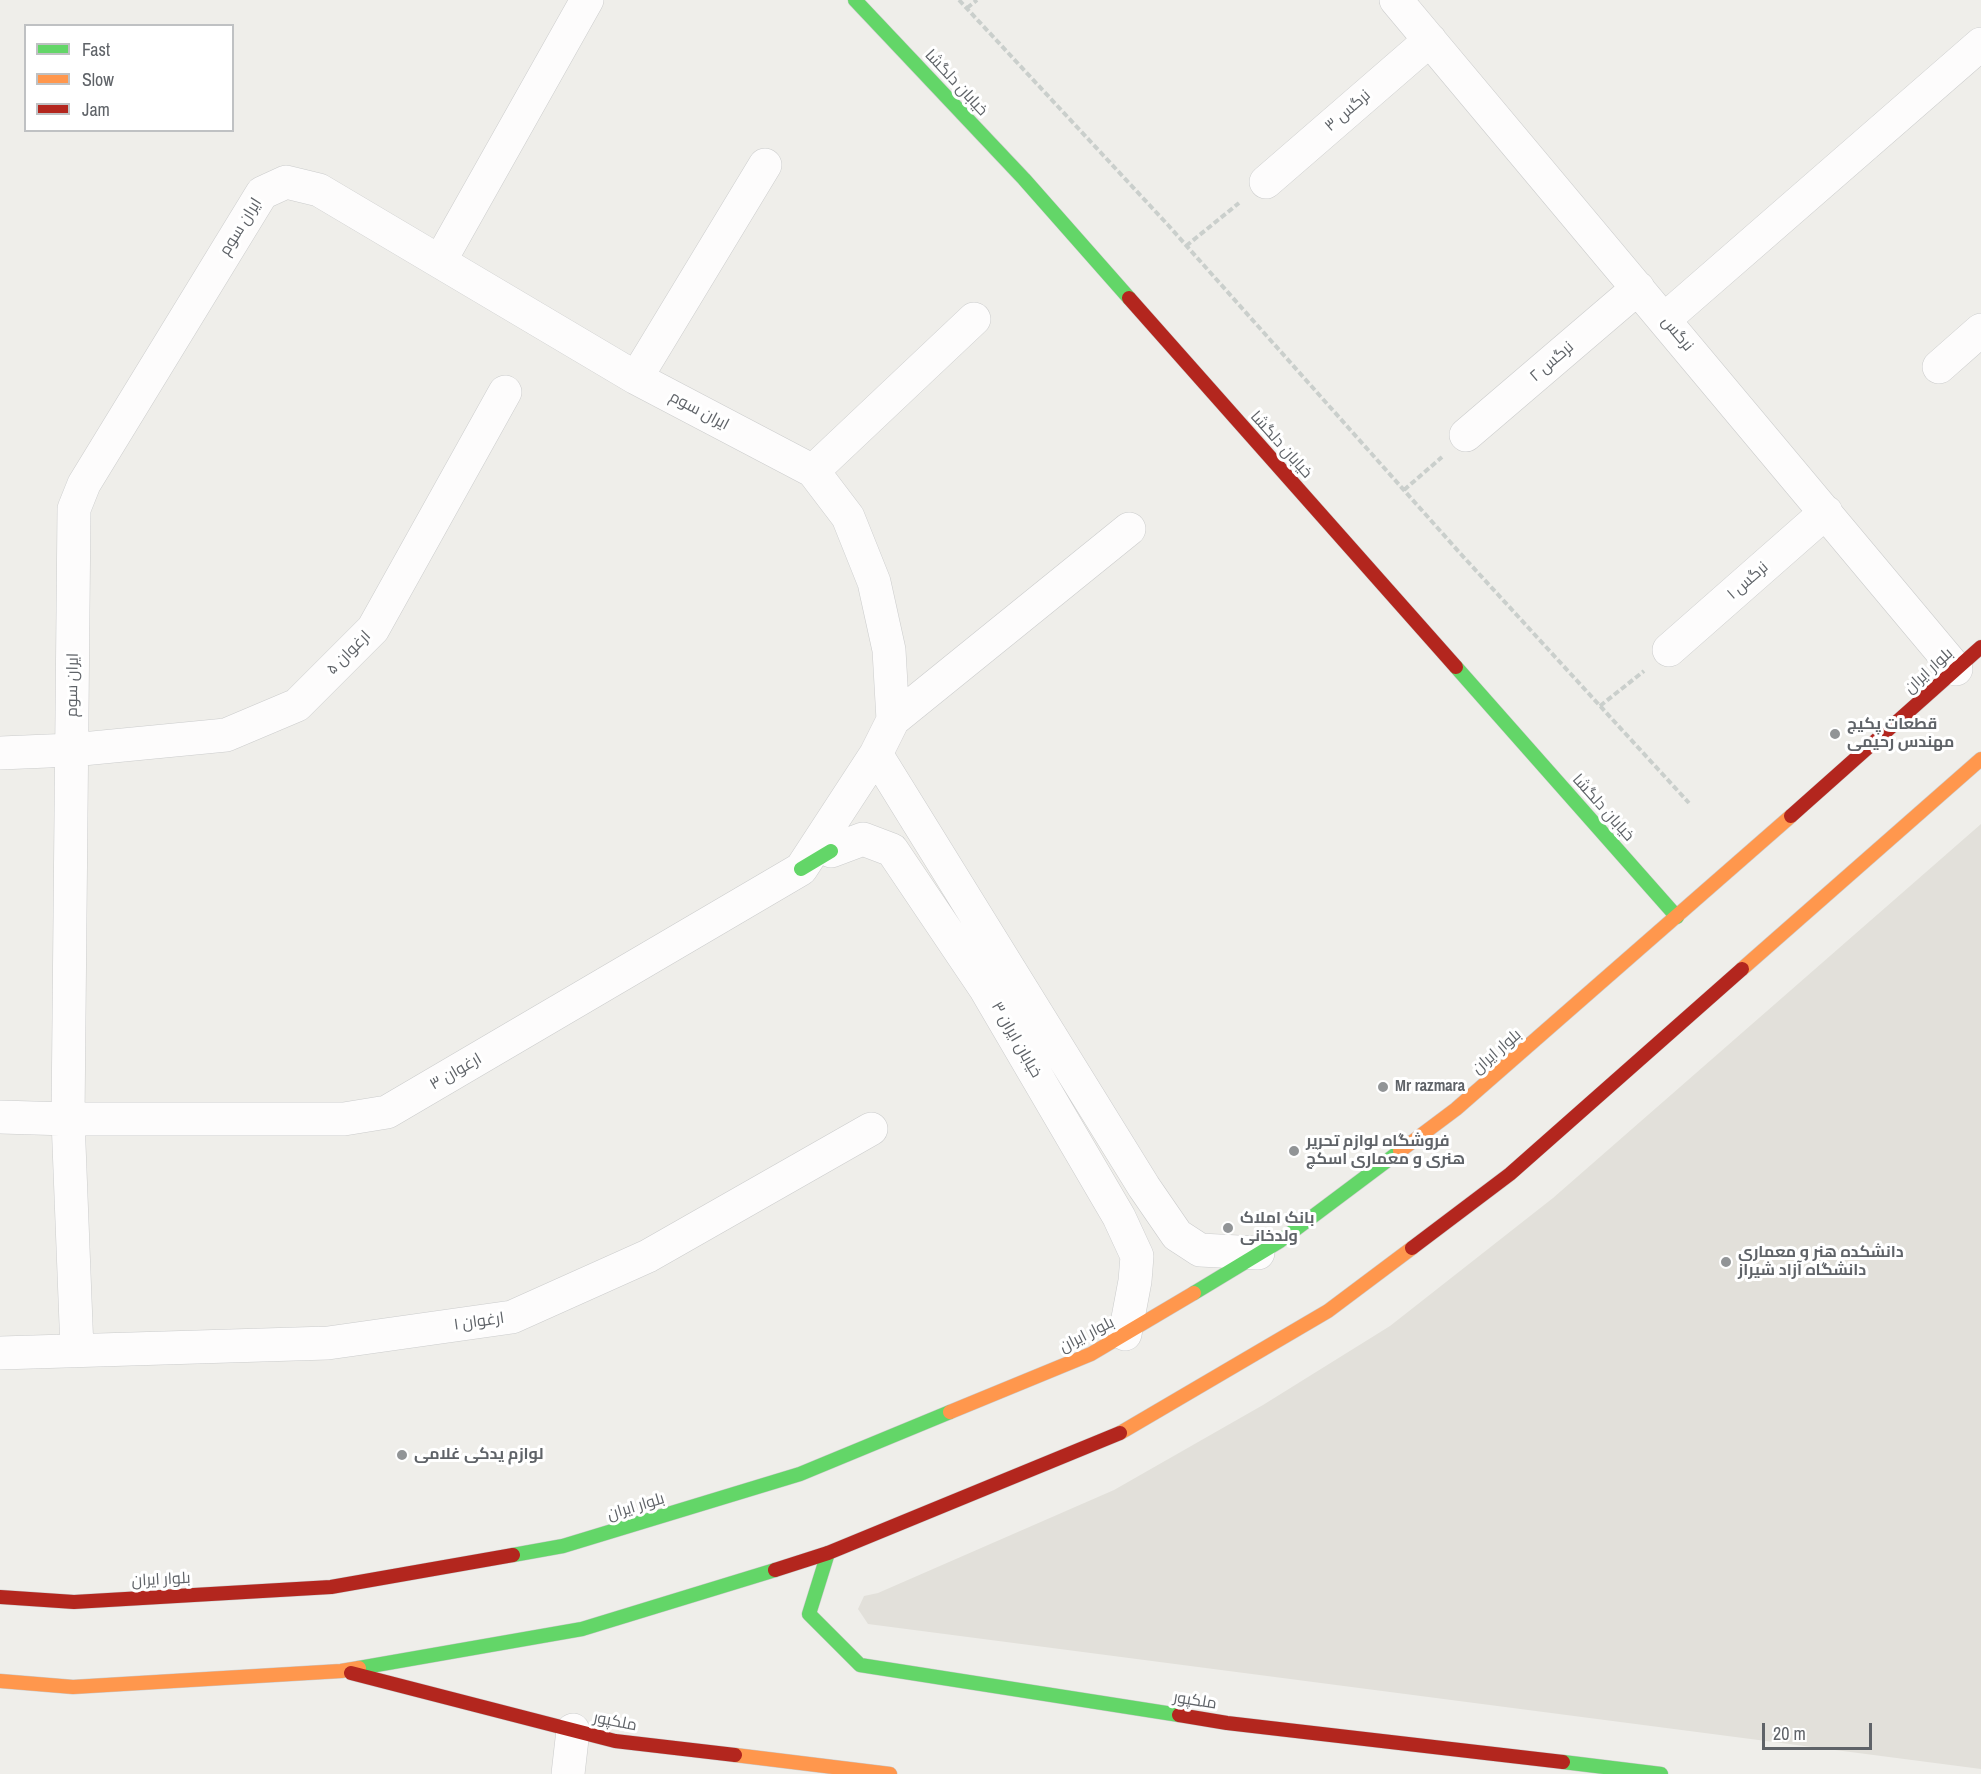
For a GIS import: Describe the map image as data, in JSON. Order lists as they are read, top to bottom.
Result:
{
  "streets": {
    "main road": [
      "خیابان دلگشا",
      "بلوار ایران",
      "خیابان ایران ۳",
      "ملکپور"
    ],
    "street": [
      "نرگس ۳",
      "ایران سوم",
      "نرگس",
      "نرگس ۲",
      "نرگس ۱",
      "ارغوان ۵",
      "ارغوان ۳",
      "ارغوان ۱"
    ]
  },
  "crossings": [
    ["خیابان دلگشا", "بلوار ایران"],
    ["نرگس ۳", "نرگس"],
    ["ایران سوم", "ارغوان ۵"],
    ["ایران سوم", "خیابان ایران ۳"],
    ["ایران سوم", "ارغوان ۳"],
    ["ایران سوم", "ارغوان ۱"],
    ["نرگس", "نرگس ۲"],
    ["نرگس", "نرگس ۱"],
    ["نرگس", "بلوار ایران"],
    ["بلوار ایران", "خیابان ایران ۳"],
    ["خیابان ایران ۳", "ارغوان ۳"]
  ],
  "places": [
    "قطعات پکیج مهندس رحیمی",
    "Mr razmara",
    "فروشگاه لوازم تحریر هنری و معماری اسکچ",
    "بانک املاک ولدخانی",
    "دانشکده هنر و معماری دانشگاه آزاد شیراز",
    "لوازم یدکی غلامی"
  ],
  "legend": ["Fast", "Slow", "Jam"],
  "scale_bar": "20 m"
}
